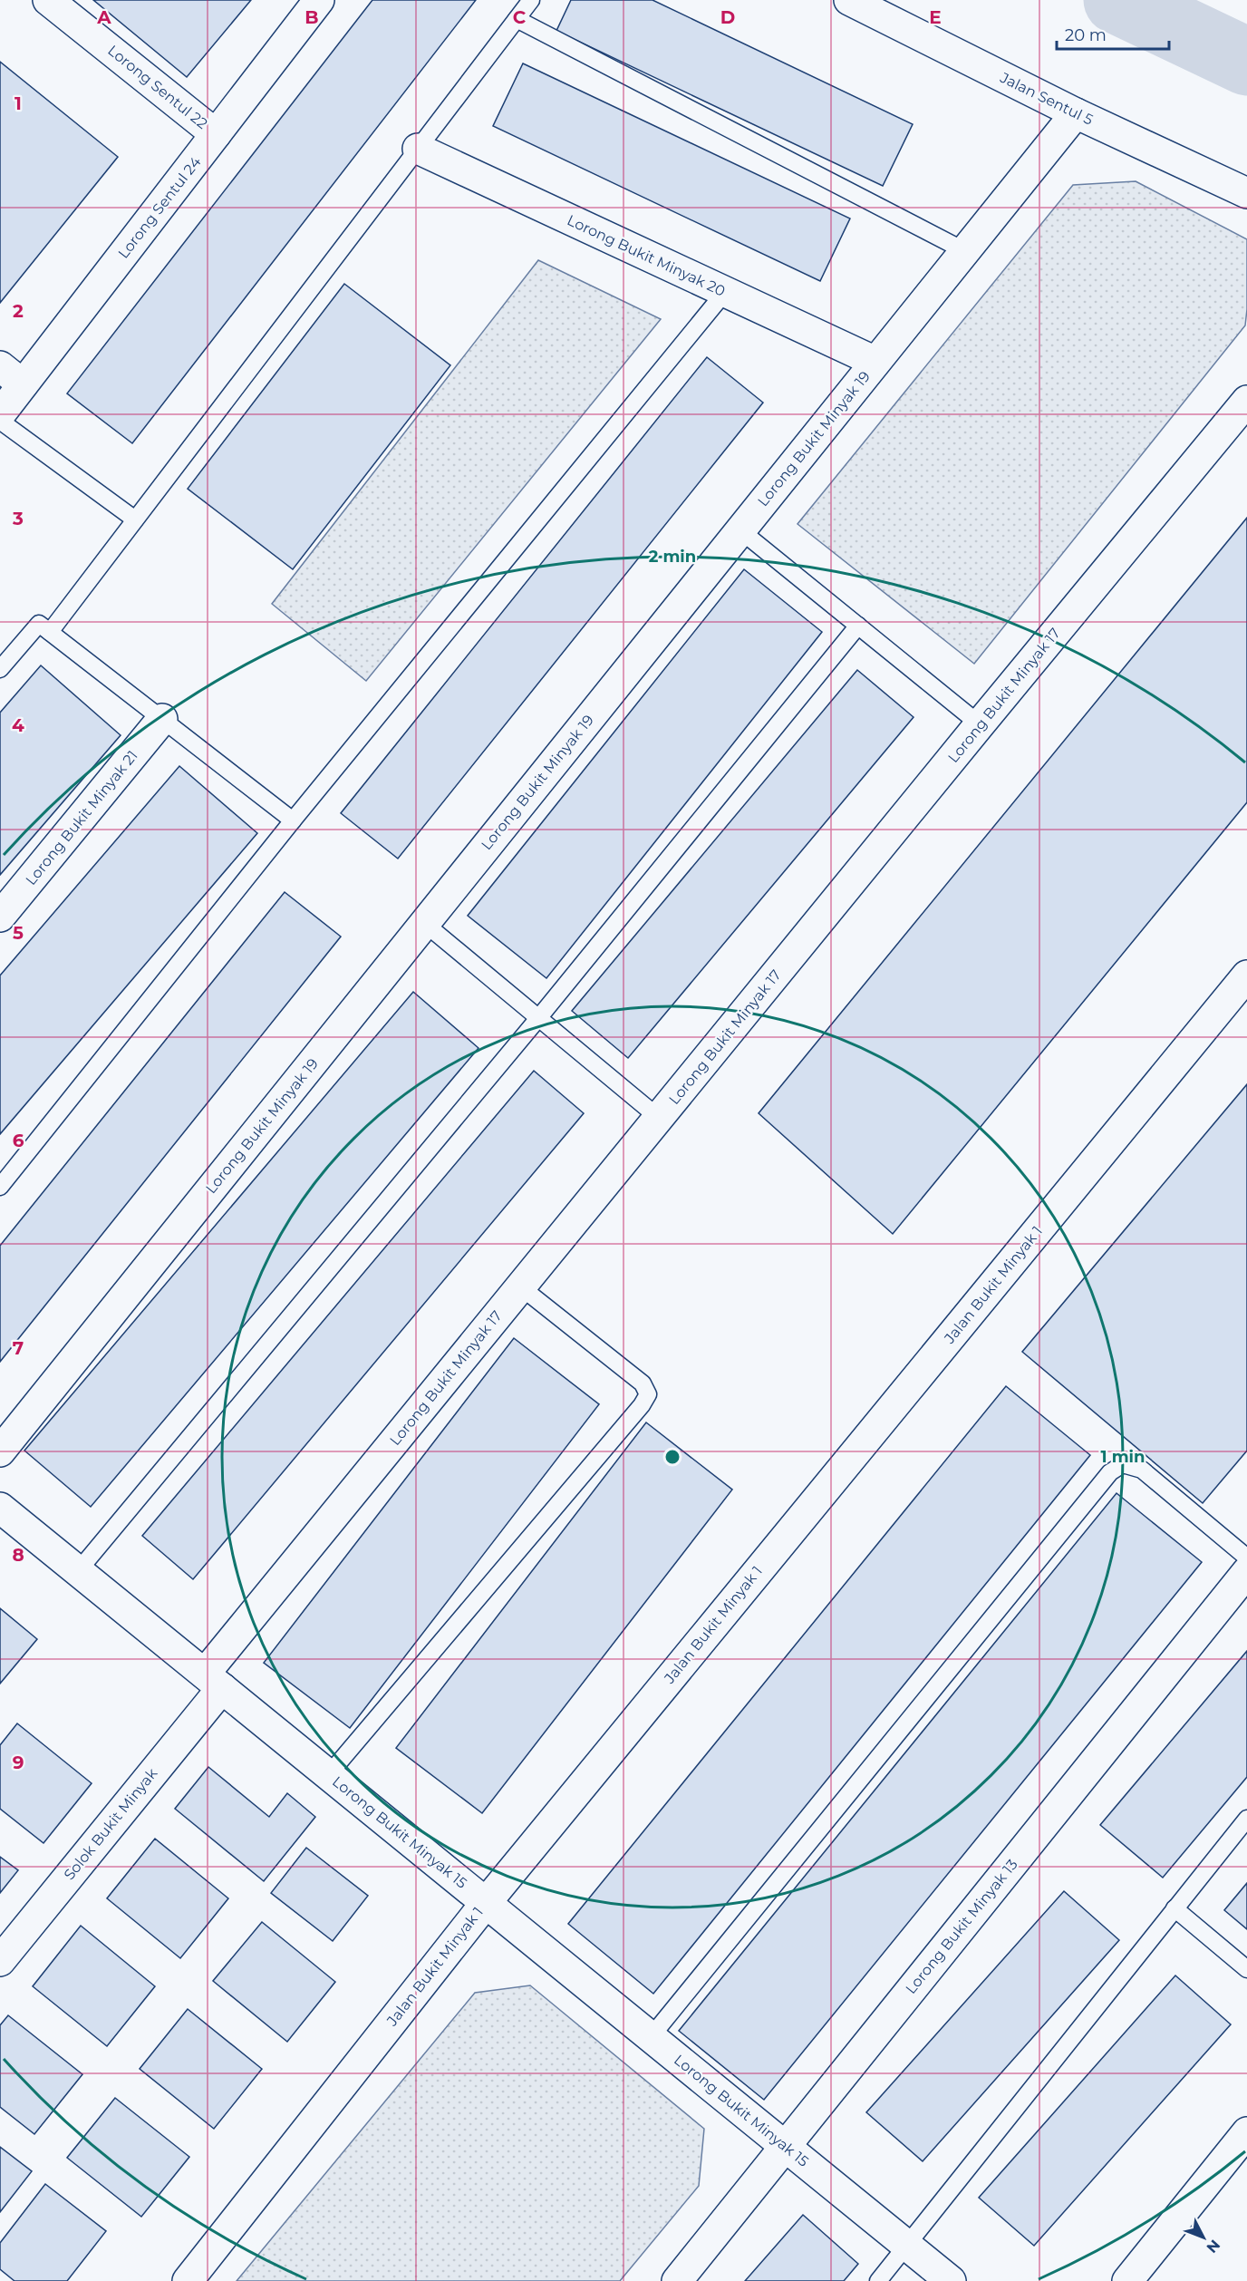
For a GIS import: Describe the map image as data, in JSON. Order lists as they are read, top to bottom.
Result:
{
  "streets": {
    "street": [
      "Lorong Sentul 22",
      "Jalan Sentul 5",
      "Lorong Sentul 24",
      "Lorong Bukit Minyak 20",
      "Lorong Bukit Minyak 19",
      "Lorong Bukit Minyak 17",
      "Lorong Bukit Minyak 21",
      "Jalan Bukit Minyak 1",
      "Solok Bukit Minyak",
      "Lorong Bukit Minyak 15",
      "Lorong Bukit Minyak 13"
    ]
  },
  "crossings": [
    ["Lorong Sentul 22", "Lorong Sentul 24"],
    ["Jalan Sentul 5", "Lorong Bukit Minyak 19"],
    ["Lorong Bukit Minyak 20", "Lorong Bukit Minyak 19"],
    ["Lorong Bukit Minyak 17", "Solok Bukit Minyak"],
    ["Lorong Bukit Minyak 17", "Lorong Bukit Minyak 15"],
    ["Jalan Bukit Minyak 1", "Lorong Bukit Minyak 15"],
    ["Solok Bukit Minyak", "Lorong Bukit Minyak 15"],
    ["Lorong Bukit Minyak 15", "Lorong Bukit Minyak 13"]
  ],
  "scale_bar": "20 m",
  "north": "bottom right",
  "grid": {
    "columns": [
      "A",
      "B",
      "C",
      "D",
      "E"
    ],
    "rows": [
      "1",
      "2",
      "3",
      "4",
      "5",
      "6",
      "7",
      "8",
      "9"
    ]
  },
  "rings": ["2 min", "1 min"]
}
